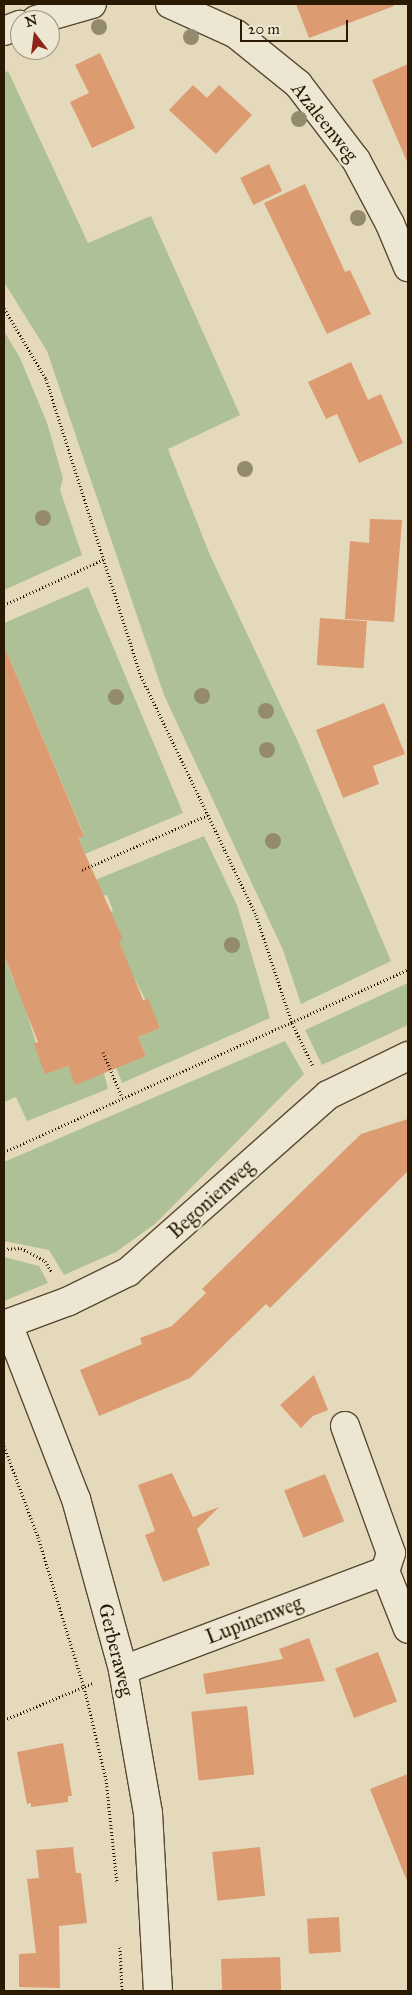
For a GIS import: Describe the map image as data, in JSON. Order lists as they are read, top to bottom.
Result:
{
  "streets": {
    "street": [
      "Azaleenweg",
      "Begonienweg",
      "Lupinenweg",
      "Gerberaweg"
    ]
  },
  "crossings": [
    ["Begonienweg", "Gerberaweg"],
    ["Lupinenweg", "Gerberaweg"]
  ],
  "scale_bar": "20 m",
  "north": "top"
}
